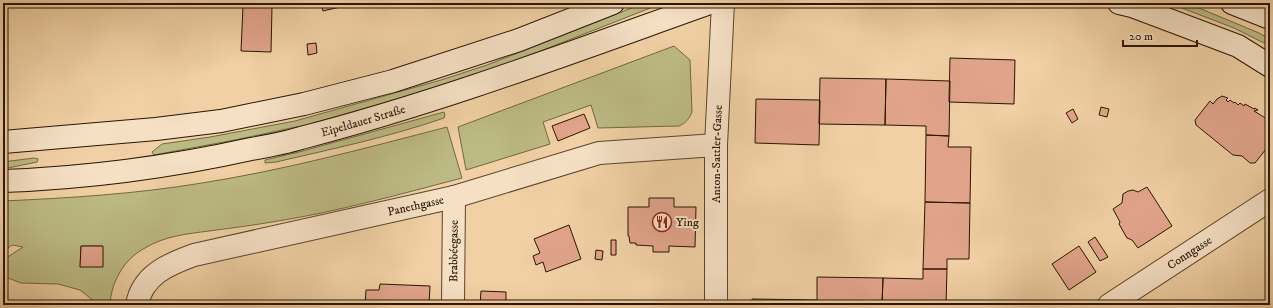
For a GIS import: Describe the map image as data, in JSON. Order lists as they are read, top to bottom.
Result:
{
  "streets": {
    "main road": [
      "Eipeldauer Straße",
      "Anton-Sattler-Gasse",
      "Panethgasse",
      "Brabbéegasse",
      "Conngasse"
    ]
  },
  "crossings": [
    ["Anton-Sattler-Gasse", "Panethgasse"],
    ["Panethgasse", "Brabbéegasse"]
  ],
  "places": {
    "restaurant": ["Ying"]
  },
  "scale_bar": "20 m"
}
